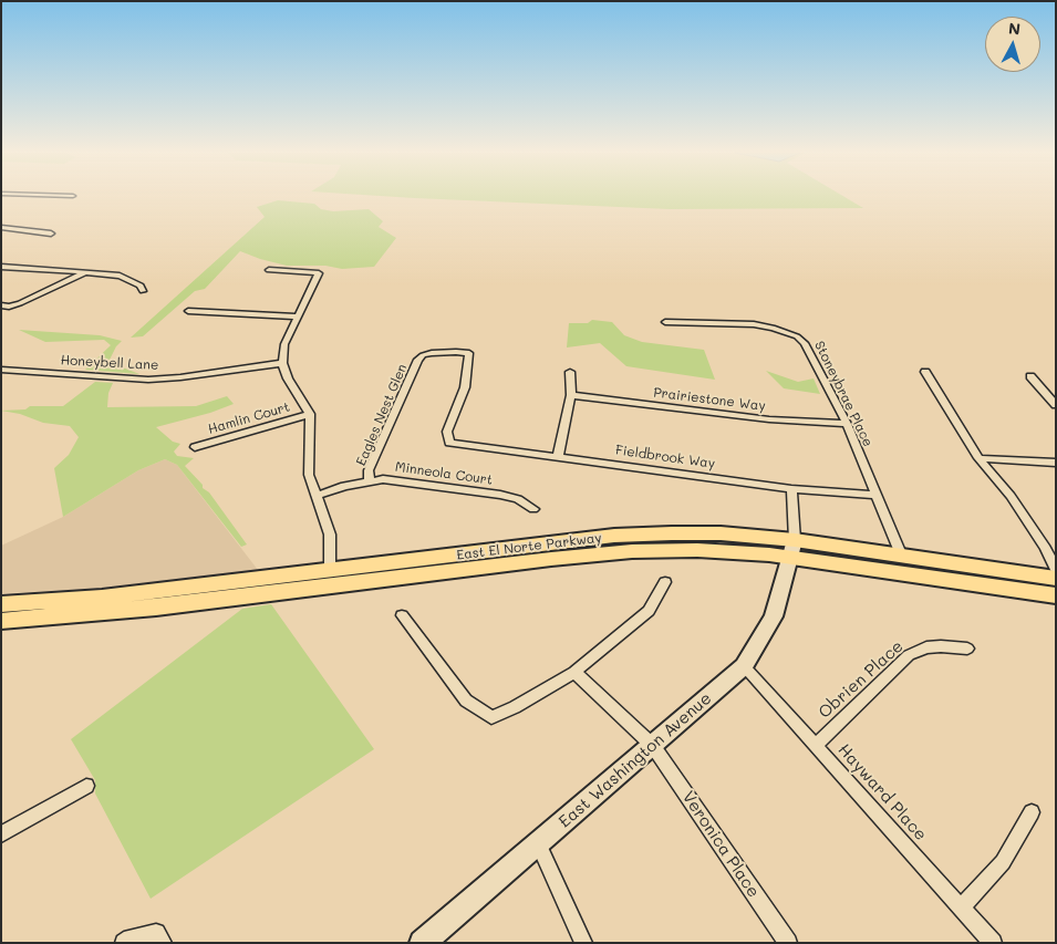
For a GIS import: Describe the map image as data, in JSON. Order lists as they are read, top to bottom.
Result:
{
  "streets": {
    "main road": ["East El Norte Parkway", "East Washington Avenue"],
    "street": [
      "Honeybell Lane",
      "Stoneybrae Place",
      "Prairiestone Way",
      "Eagles Nest Glen",
      "Hamlin Court",
      "Fieldbrook Way",
      "Minneola Court",
      "Obrien Place",
      "Hayward Place",
      "Veronica Place"
    ]
  },
  "crossings": [
    ["Stoneybrae Place", "Prairiestone Way"],
    ["Stoneybrae Place", "Fieldbrook Way"],
    ["Stoneybrae Place", "East El Norte Parkway"],
    ["Eagles Nest Glen", "Fieldbrook Way"],
    ["Eagles Nest Glen", "Minneola Court"],
    ["East El Norte Parkway", "East Washington Avenue"],
    ["Obrien Place", "Hayward Place"],
    ["East Washington Avenue", "Hayward Place"],
    ["East Washington Avenue", "Veronica Place"]
  ],
  "north": "top"
}
